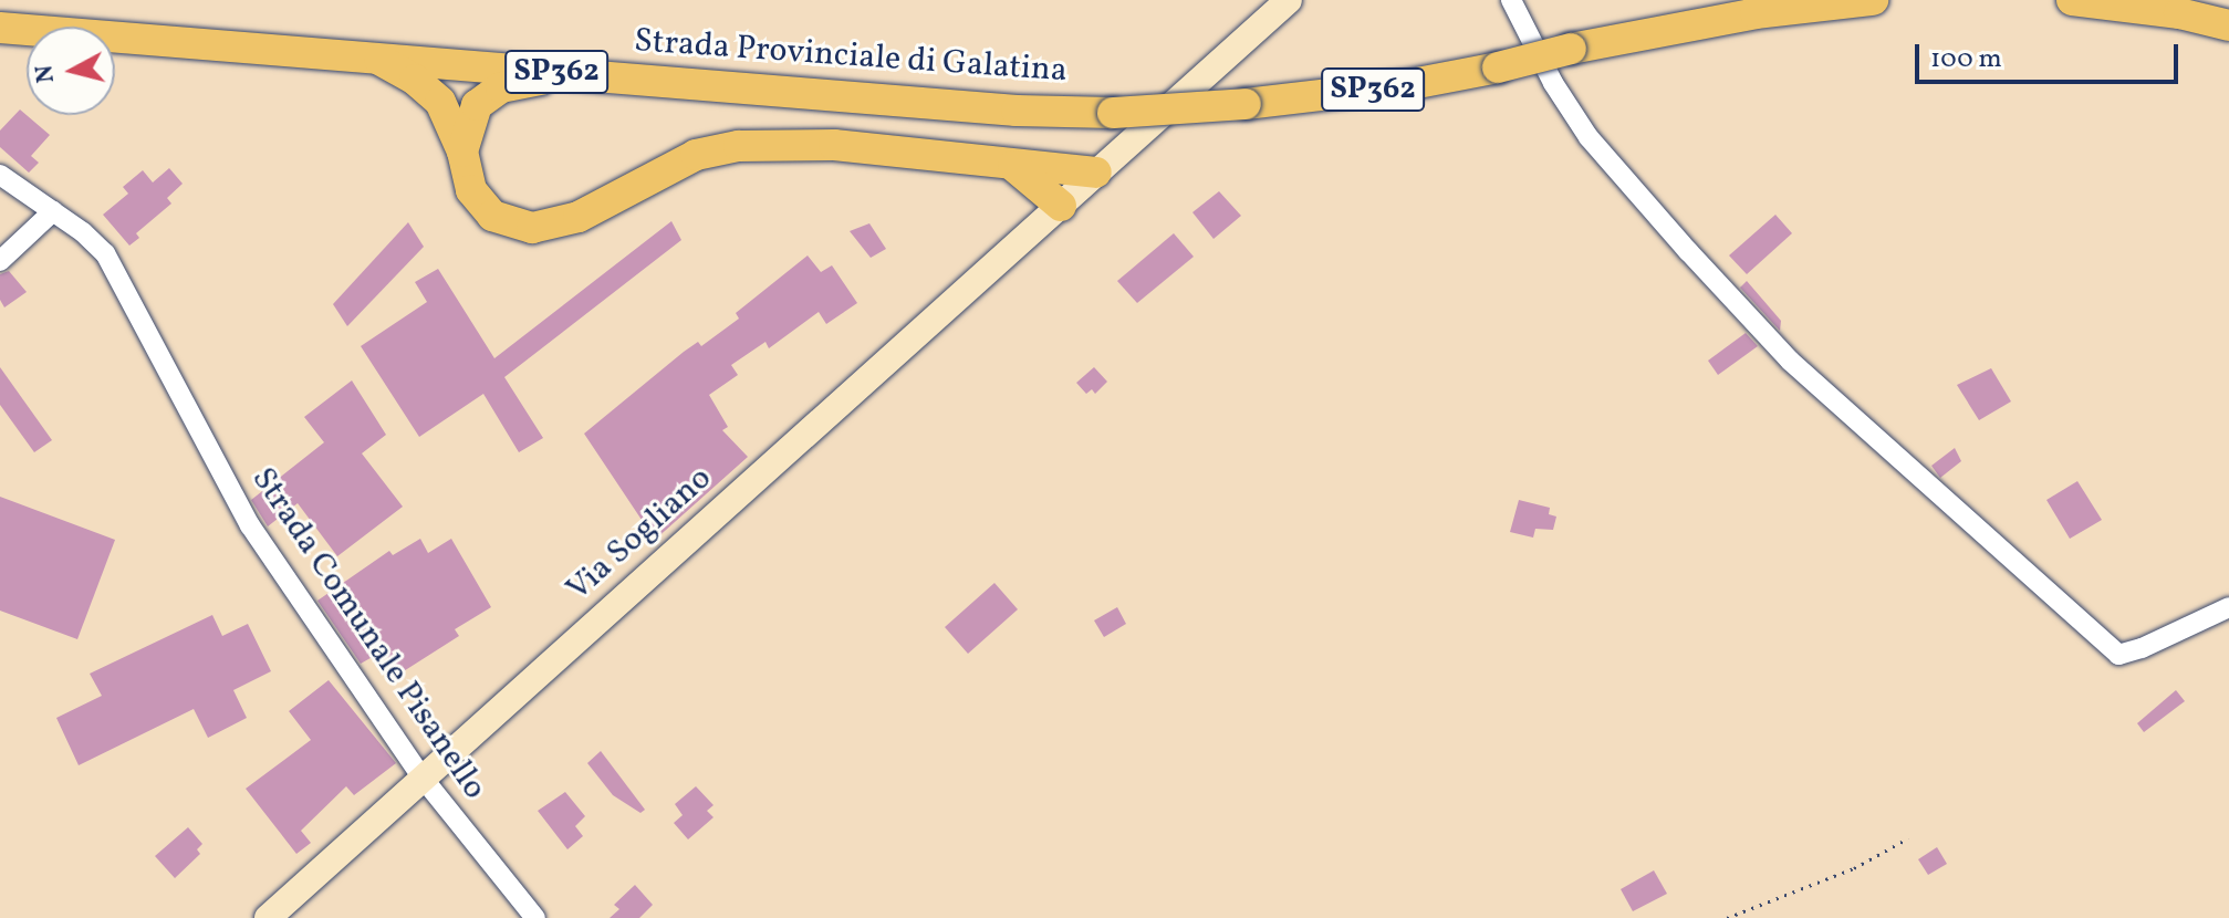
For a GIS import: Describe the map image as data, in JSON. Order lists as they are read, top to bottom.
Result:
{
  "streets": {
    "main road": ["Strada Provinciale di Galatina", "SP362", "Via Sogliano"],
    "street": ["Strada Comunale Pisanello"]
  },
  "crossings": [
    ["Via Sogliano", "Strada Comunale Pisanello"]
  ],
  "scale_bar": "100 m",
  "north": "left"
}
